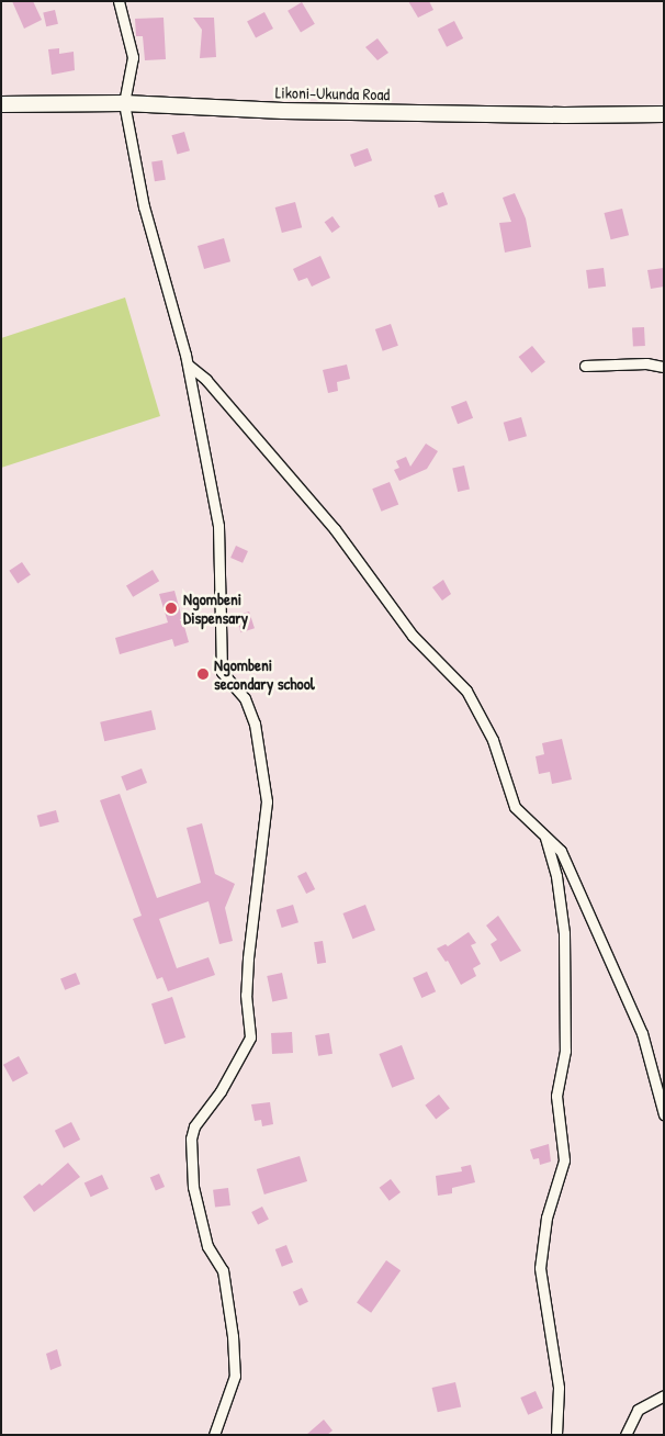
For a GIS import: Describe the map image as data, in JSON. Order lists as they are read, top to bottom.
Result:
{
  "streets": {
    "highway": ["Likoni-Ukunda Road"]
  },
  "places": ["Ngombeni Dispensary", "Ngombeni secondary school"]
}
